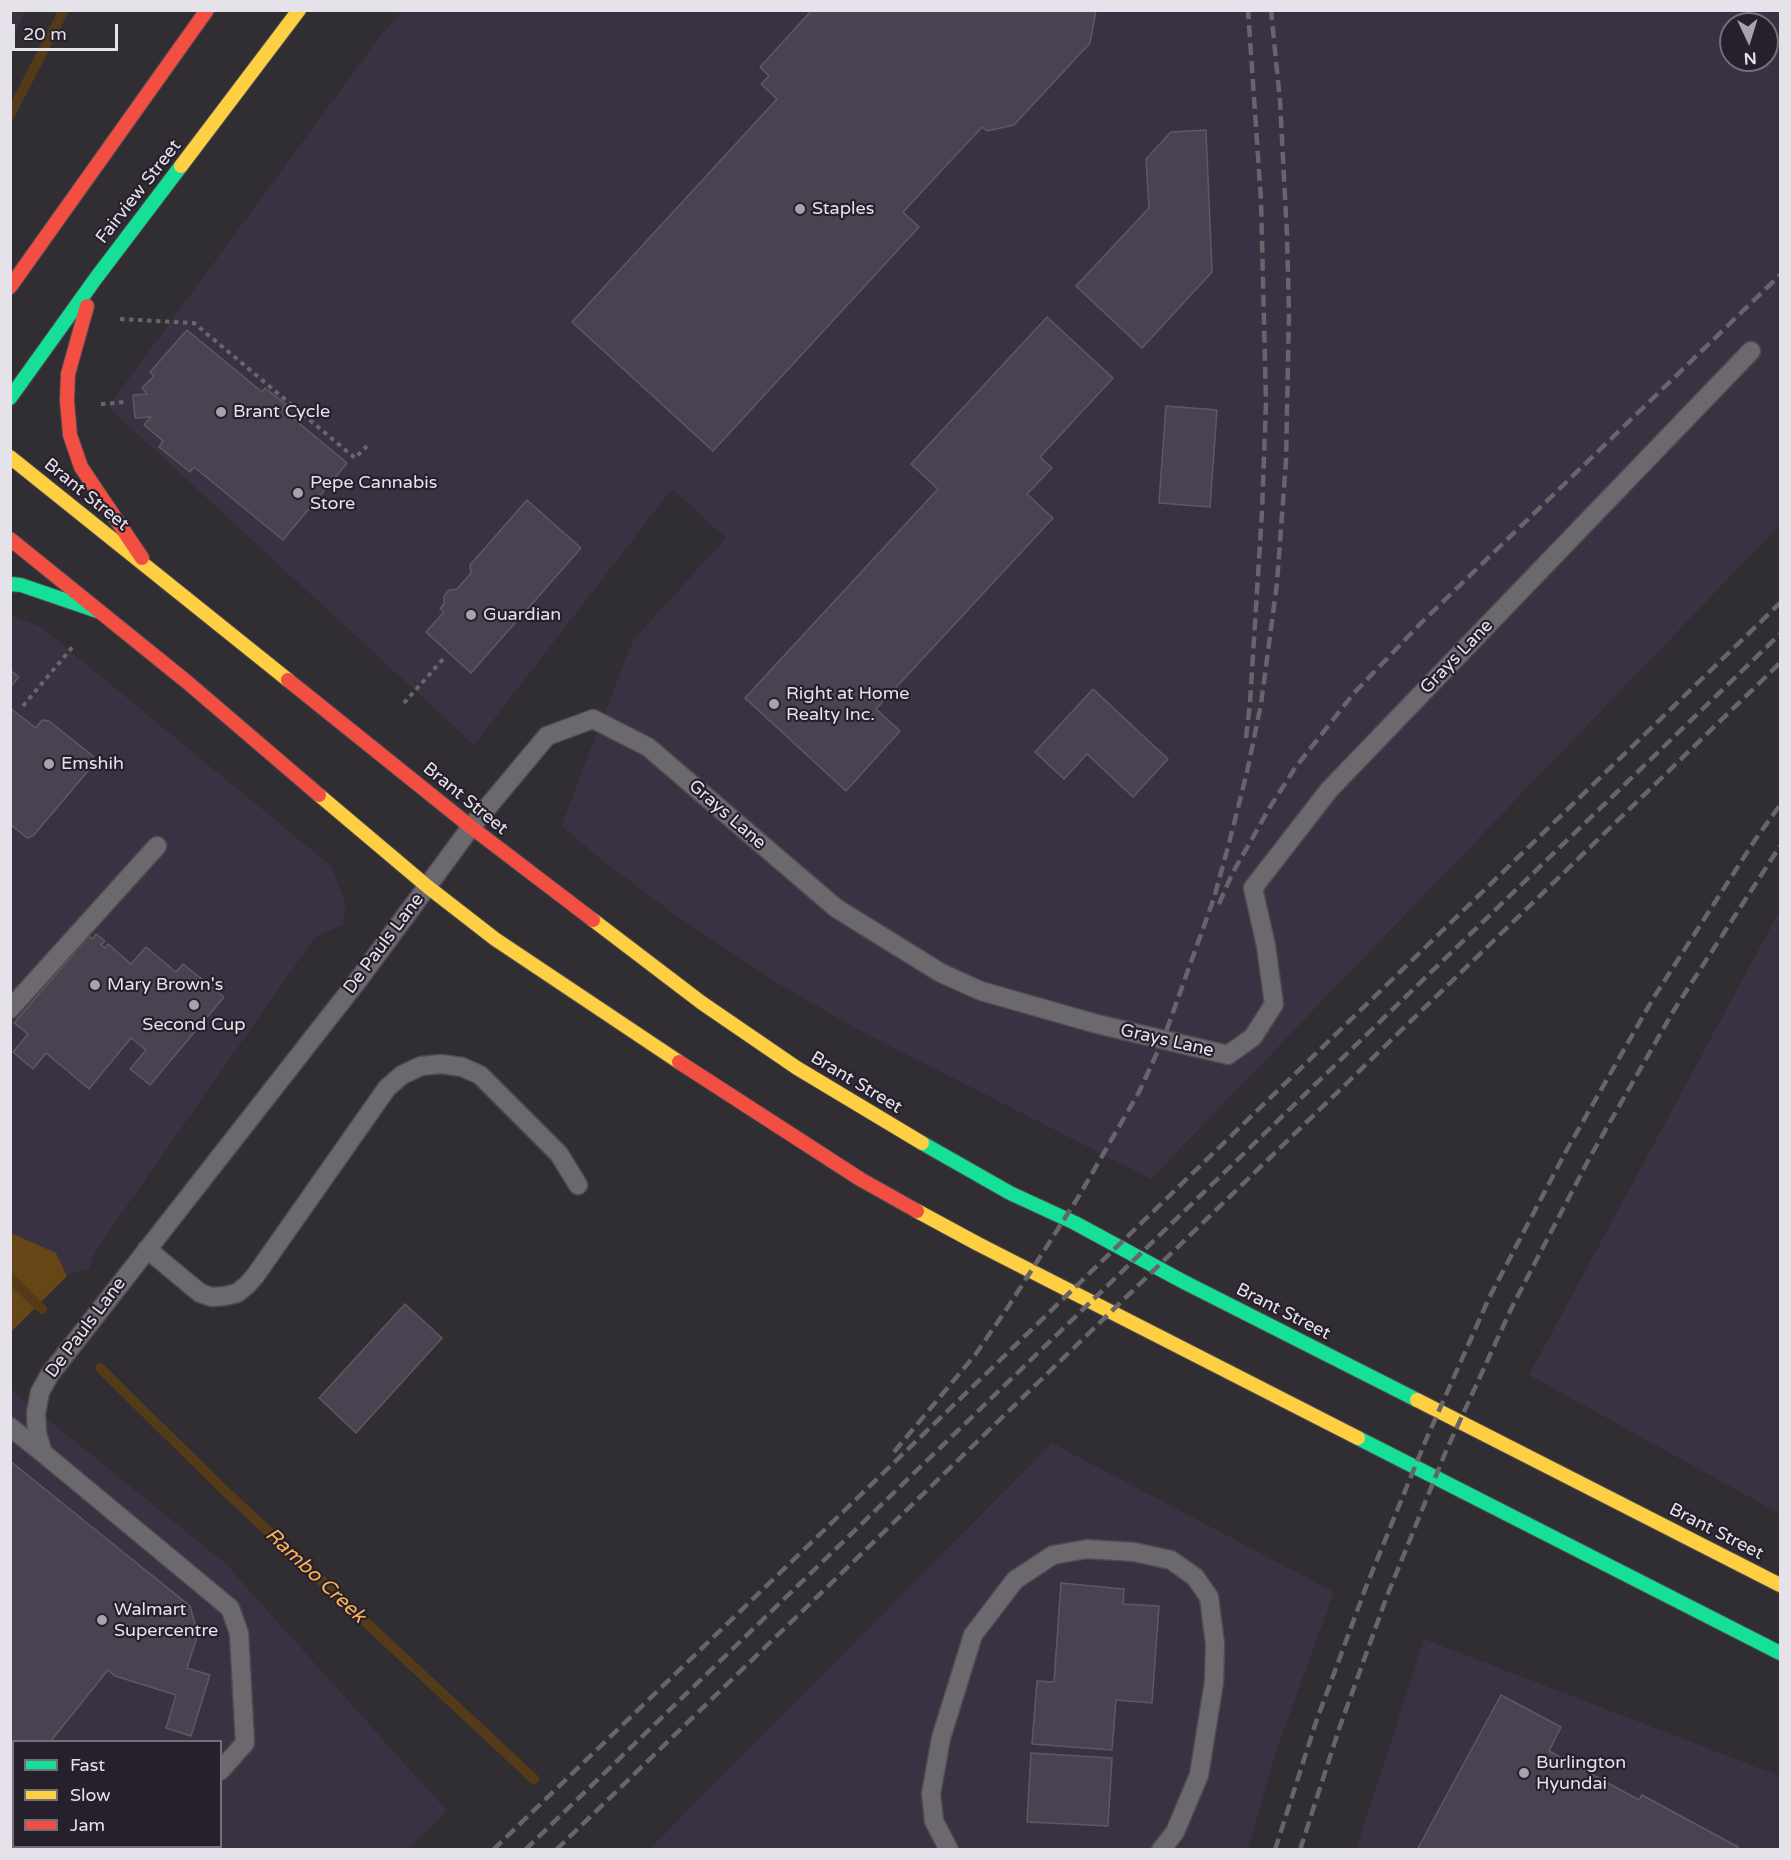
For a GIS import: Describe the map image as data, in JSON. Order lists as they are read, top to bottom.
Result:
{
  "streets": {
    "main road": ["Fairview Street", "Brant Street"],
    "lane": ["Grays Lane", "De Pauls Lane"]
  },
  "crossings": [
    ["Brant Street", "Grays Lane"],
    ["Grays Lane", "De Pauls Lane"]
  ],
  "water": ["Rambo Creek"],
  "places": [
    "Staples",
    "Brant Cycle",
    "Pepe Cannabis Store",
    "Guardian",
    "Right at Home Realty Inc.",
    "Emshih",
    "Mary Brown's",
    "Second Cup",
    "Walmart Supercentre",
    "Burlington Hyundai"
  ],
  "legend": ["Fast", "Slow", "Jam"],
  "scale_bar": "20 m",
  "north": "bottom"
}
